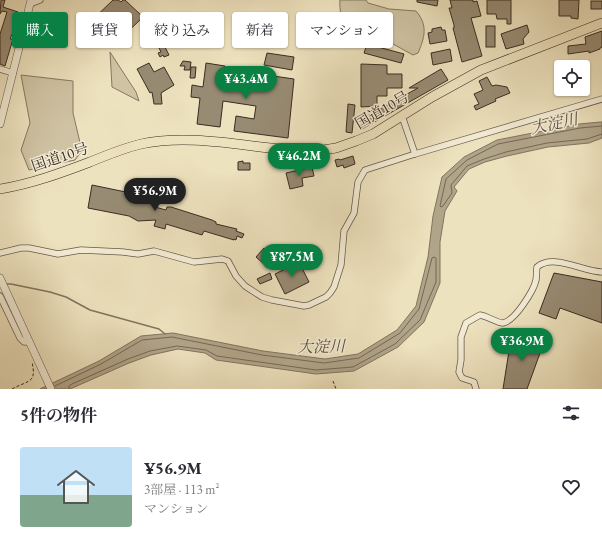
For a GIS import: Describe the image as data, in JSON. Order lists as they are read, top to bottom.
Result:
{
  "streets": {
    "highway": ["国道10号"]
  },
  "water": ["大淀川"],
  "page": {
    "chip": [
      "購入",
      "賃貸",
      "絞り込み",
      "新着",
      "マンション"
    ],
    "price": [
      "¥43.4M",
      "¥46.2M",
      "¥56.9M",
      "¥87.5M",
      "¥36.9M"
    ],
    "heading": "5件の物件",
    "list": [
      {
        "name": "¥56.9M",
        "note": "3部屋 · 113 m² · マンション"
      }
    ]
  }
}
